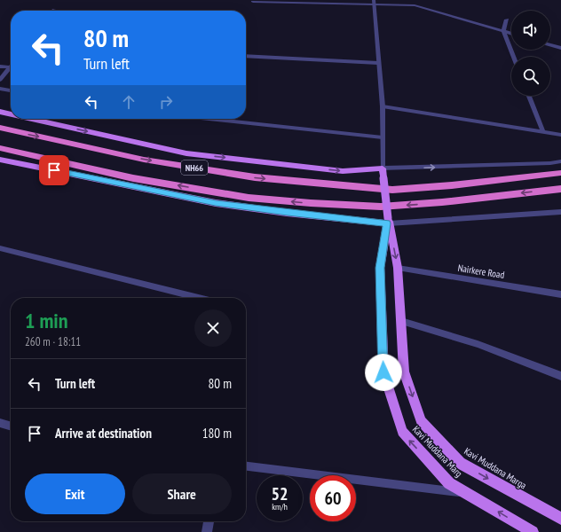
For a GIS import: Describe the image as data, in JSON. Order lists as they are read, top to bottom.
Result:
{
  "streets": {
    "highway": ["NH66"],
    "main road": ["Kavi Muddana Marg", "Kavi Muddana Marga"],
    "street": ["Nairkere Road"]
  },
  "crossings": [
    ["Nairkere Road", "Kavi Muddana Marga"],
    ["Kavi Muddana Marg", "Kavi Muddana Marga"]
  ],
  "one_way": ["Kavi Muddana Marg", "Kavi Muddana Marga"],
  "page": {
    "turn": ["80 m", "Turn left"],
    "heading": ["1 min", "260 m · 18:11"],
    "list": [
      {
        "name": "Turn left",
        "value": "80 m"
      },
      {
        "name": "Arrive at destination",
        "value": "180 m"
      }
    ],
    "buttons": ["Exit", "Share"],
    "speed": "52 km/h",
    "limit": "60"
  }
}
